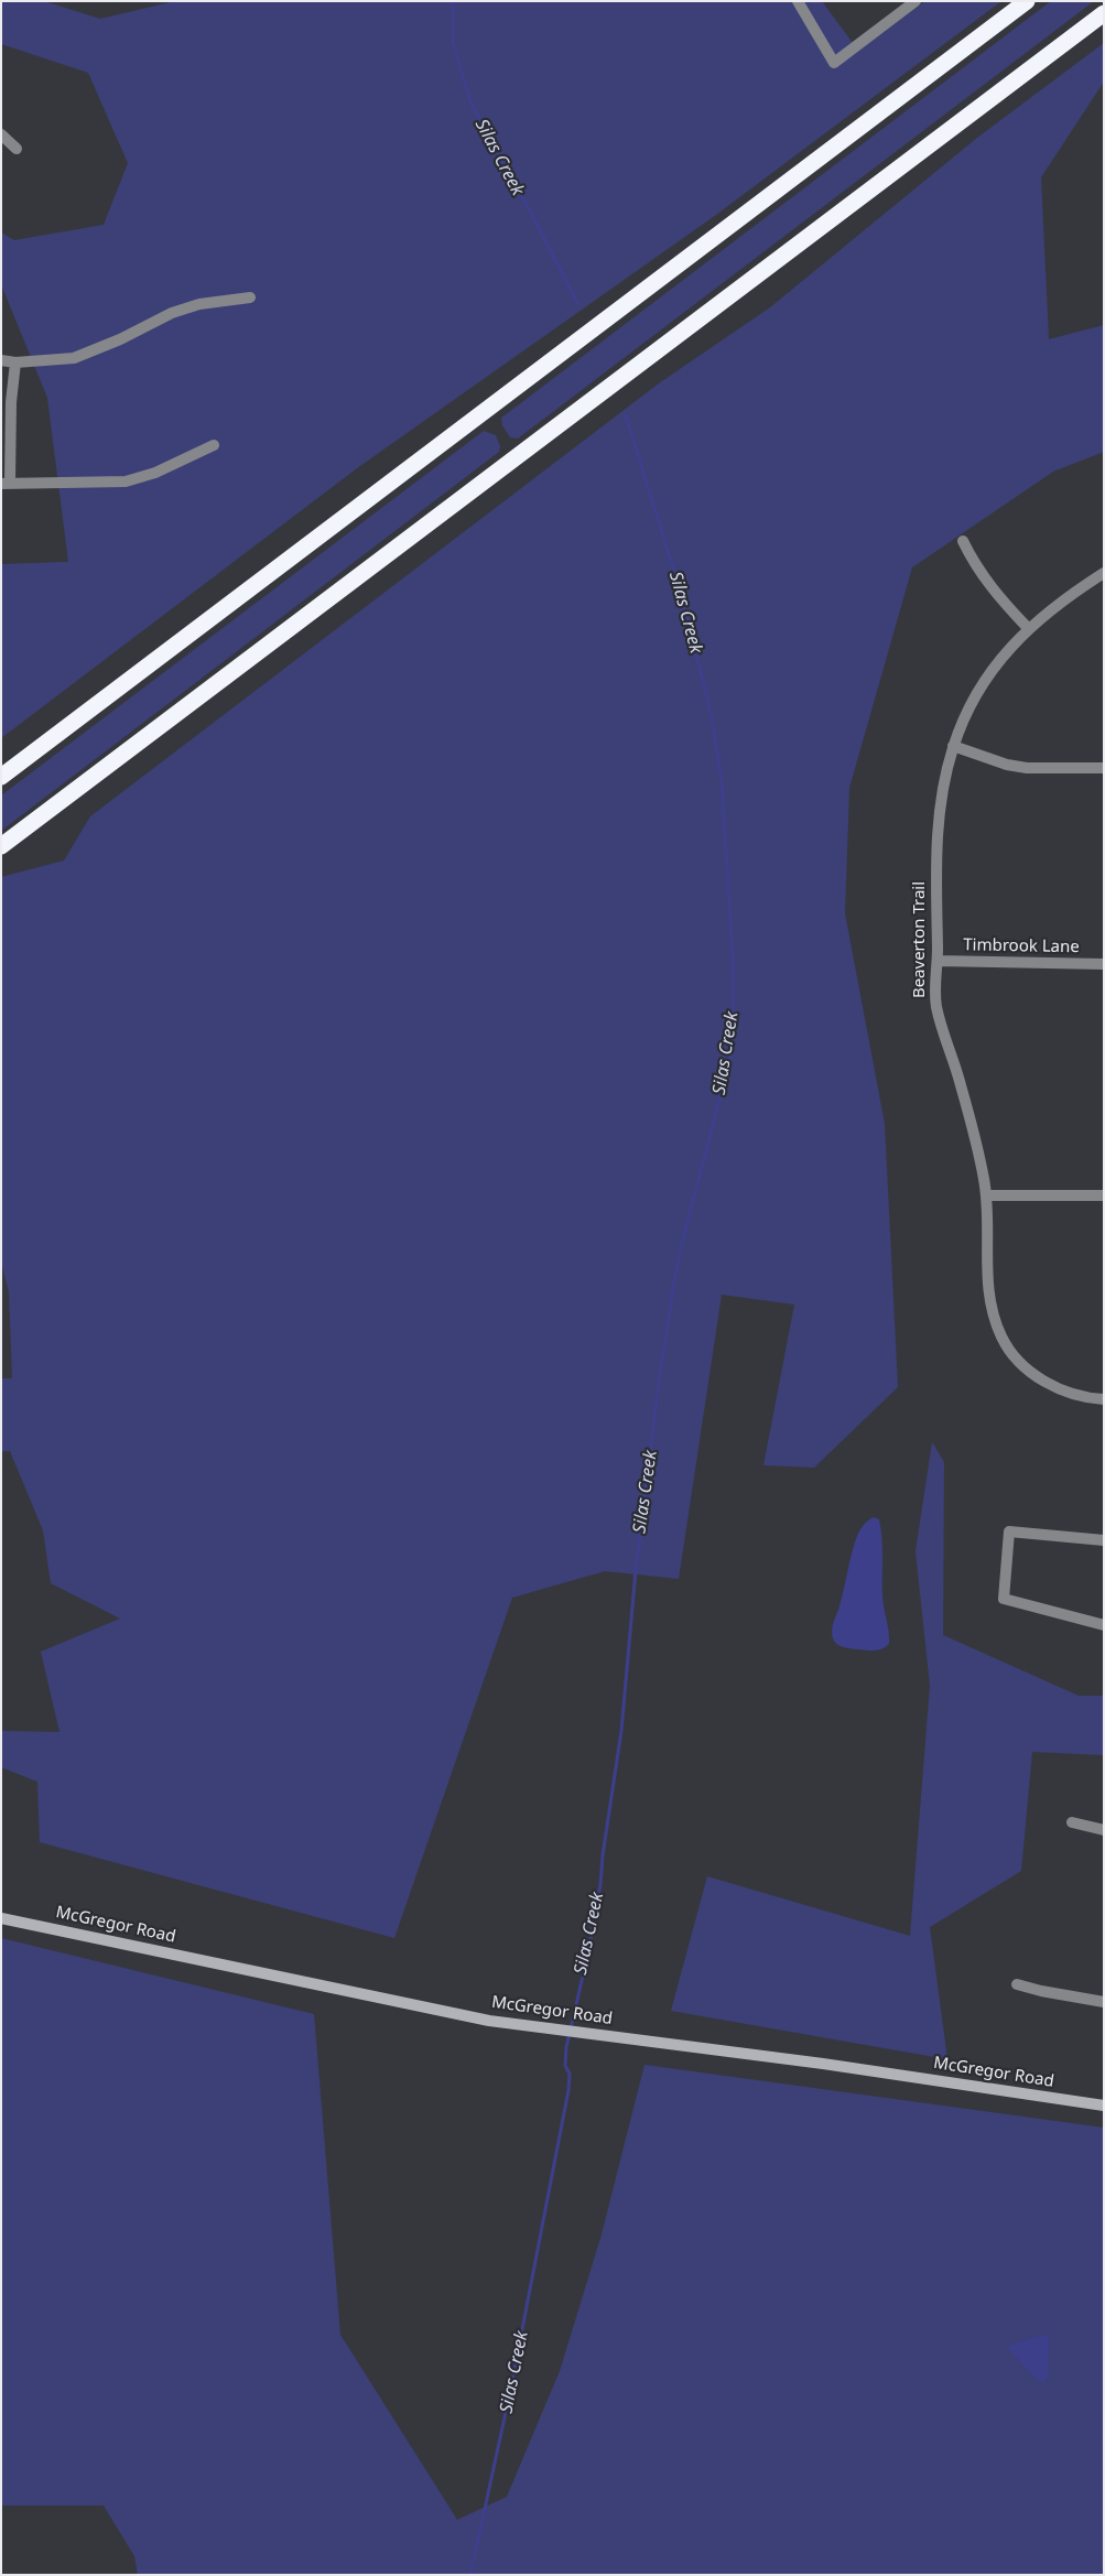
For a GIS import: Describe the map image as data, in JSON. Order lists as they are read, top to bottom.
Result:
{
  "streets": {
    "street": ["Beaverton Trail", "Timbrook Lane", "McGregor Road"]
  },
  "crossings": [
    ["Beaverton Trail", "Timbrook Lane"]
  ],
  "water": ["Silas Creek"]
}
